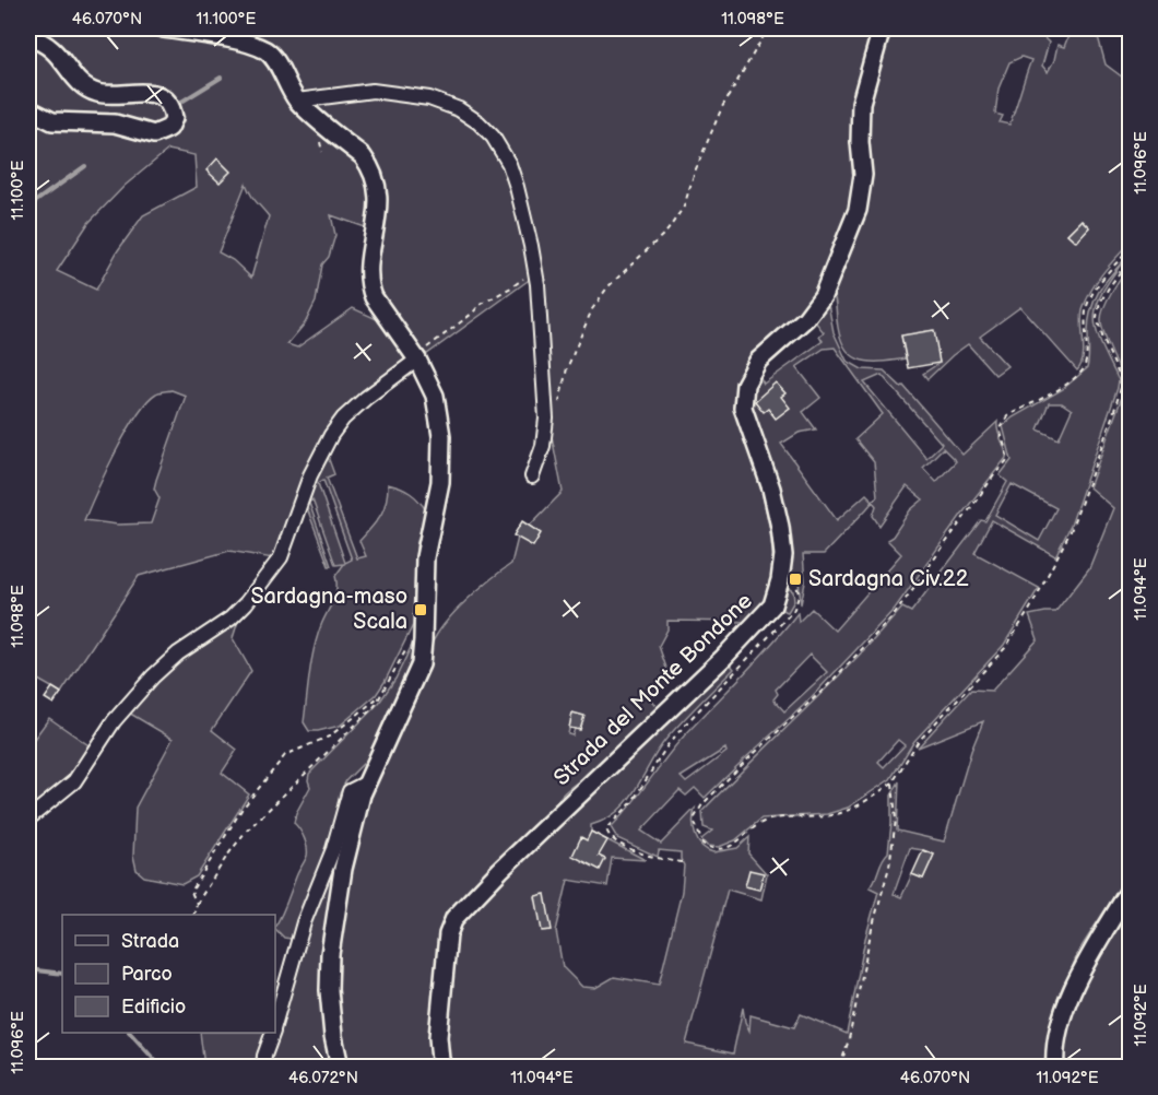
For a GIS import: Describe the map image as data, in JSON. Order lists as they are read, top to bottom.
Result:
{
  "streets": {
    "street": ["Strada del Monte Bondone"]
  },
  "places": {
    "transit": ["Sardagna Civ.22", "Sardagna-maso Scala"]
  },
  "legend": ["Strada", "Parco", "Edificio"],
  "coordinates": [
    "46.070°N",
    "11.100°E",
    "11.098°E",
    "11.096°E",
    "11.094°E",
    "11.092°E",
    "46.072°N"
  ]
}
